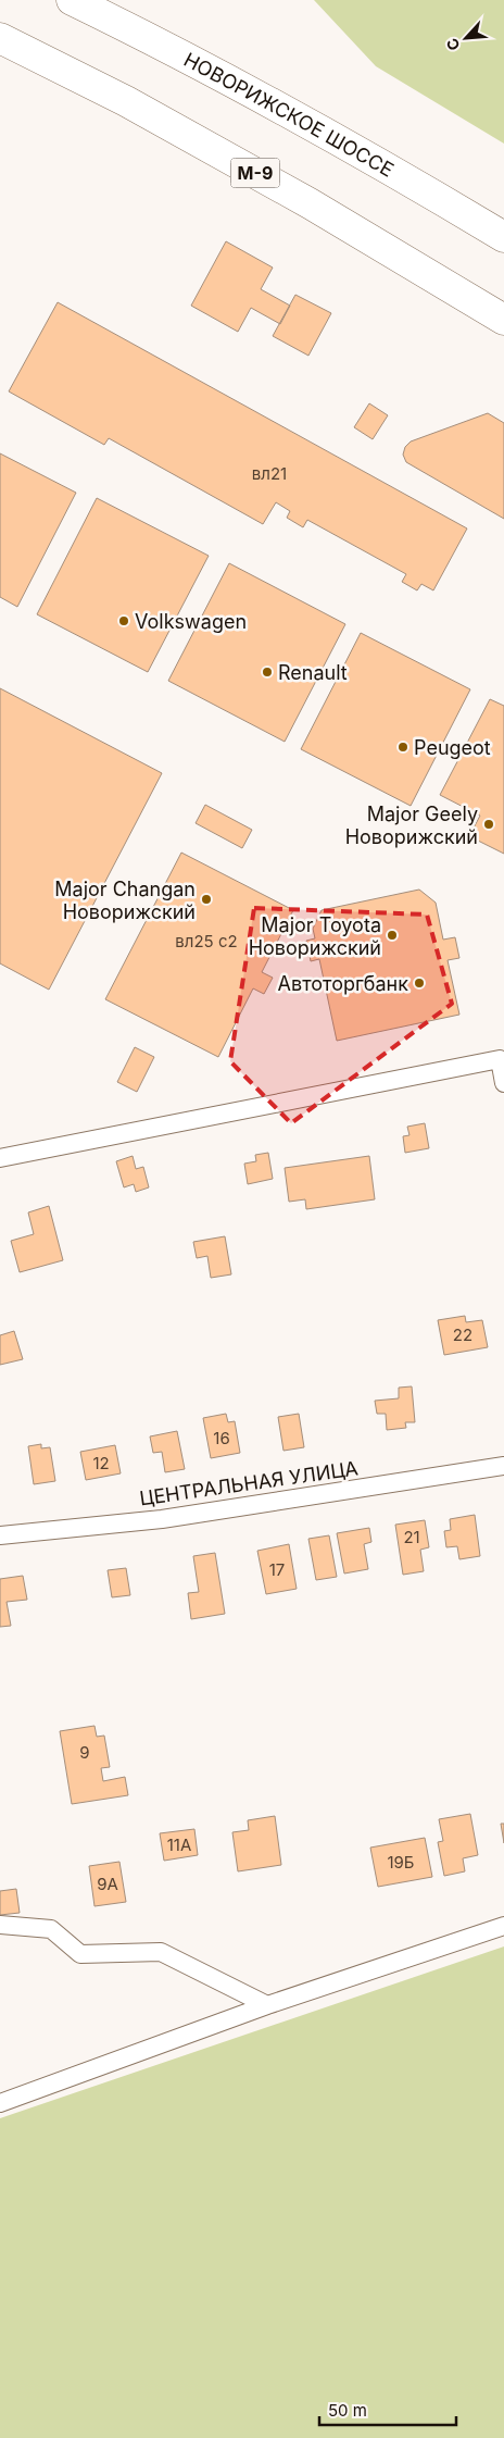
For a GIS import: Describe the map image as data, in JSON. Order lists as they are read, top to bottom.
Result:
{
  "streets": {
    "highway": ["НОВОРИЖСКОЕ ШОССЕ", "М-9"],
    "street": ["ЦЕНТРАЛЬНАЯ УЛИЦА"]
  },
  "places": [
    "Volkswagen",
    "Renault",
    "Peugeot",
    "Major Geely Новорижский",
    "Major Changan Новорижский",
    "Major Toyota Новорижский",
    "Автоторгбанк"
  ],
  "house_numbers": [
    "вл21",
    "вл25 с2",
    "22",
    "16",
    "12",
    "21",
    "17",
    "9",
    "11А",
    "19Б",
    "9А"
  ],
  "scale_bar": "50 m",
  "north": "bottom left"
}
